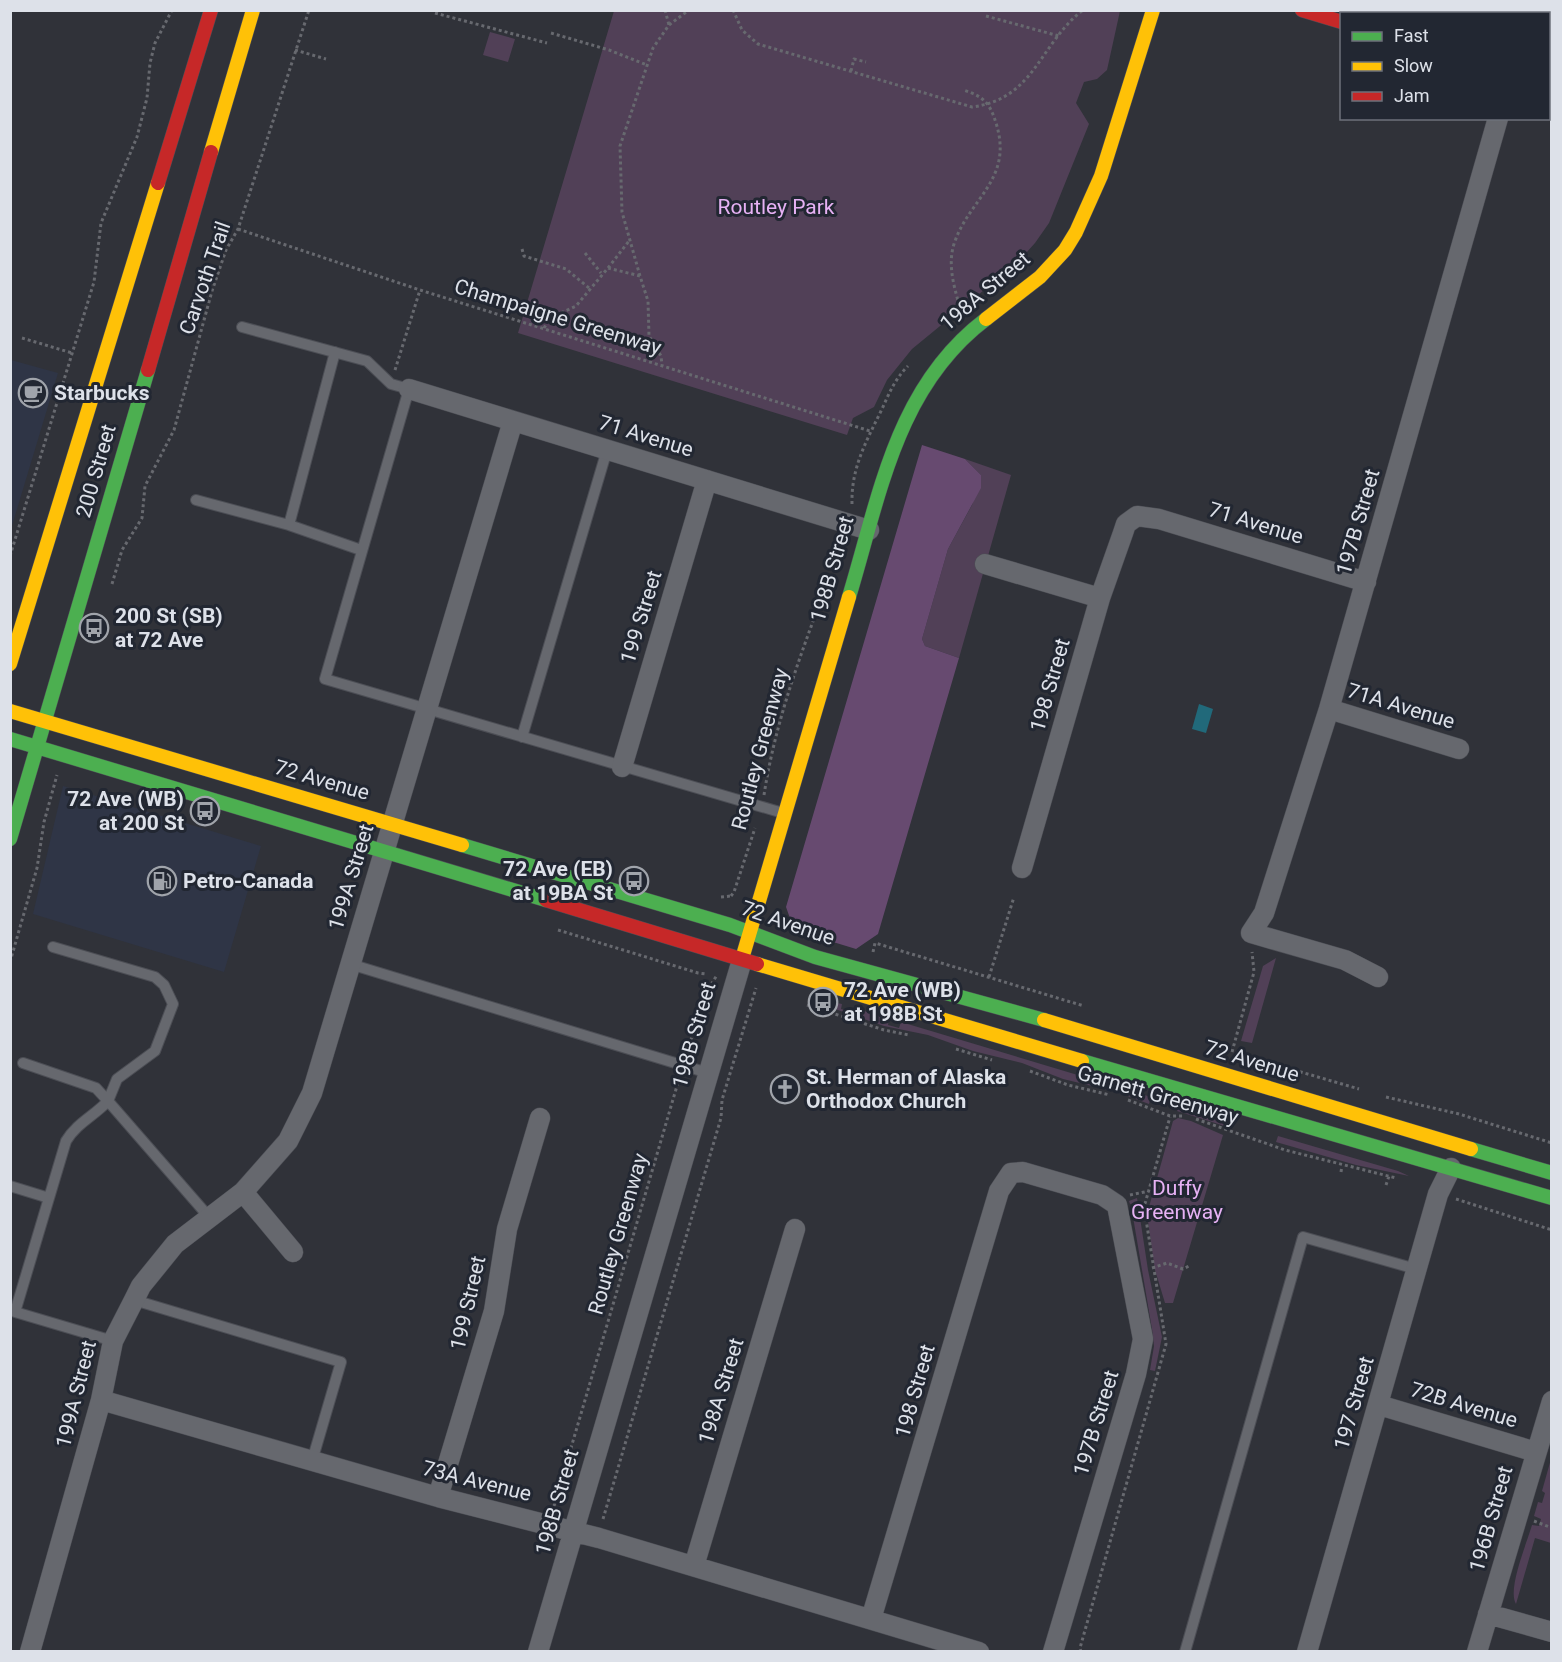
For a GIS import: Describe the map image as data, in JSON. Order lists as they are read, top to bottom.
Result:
{
  "streets": {
    "main road": [
      "198A Street",
      "200 Street",
      "198B Street",
      "72 Avenue"
    ],
    "street": [
      "71 Avenue",
      "197B Street",
      "199 Street",
      "198 Street",
      "71A Avenue",
      "199A Street",
      "197 Street",
      "72B Avenue",
      "73A Avenue",
      "196B Street"
    ],
    "path": [
      "Carvoth Trail",
      "Champaigne Greenway",
      "Routley Greenway",
      "Garnett Greenway"
    ]
  },
  "crossings": [
    ["Carvoth Trail", "Champaigne Greenway"],
    ["198A Street", "198B Street"],
    ["198A Street", "73A Avenue"],
    ["71 Avenue", "197B Street"],
    ["71 Avenue", "198B Street"],
    ["71 Avenue", "199 Street"],
    ["71 Avenue", "198 Street"],
    ["71 Avenue", "199A Street"],
    ["200 Street", "72 Avenue"],
    ["197B Street", "198 Street"],
    ["197B Street", "71A Avenue"],
    ["198B Street", "72 Avenue"],
    ["198B Street", "73A Avenue"],
    ["199 Street", "73A Avenue"],
    ["198 Street", "73A Avenue"],
    ["72 Avenue", "199A Street"],
    ["199A Street", "73A Avenue"],
    ["197 Street", "72B Avenue"],
    ["72B Avenue", "196B Street"]
  ],
  "parks": ["Routley Park", "Duffy Greenway"],
  "places": {
    "cafe": ["Starbucks"],
    "bus stop": [
      "200 St (SB) at 72 Ave",
      "72 Ave (WB) at 200 St",
      "72 Ave (EB) at 19BA St",
      "72 Ave (WB) at 198B St"
    ],
    "fuel station": ["Petro-Canada"],
    "church": ["St. Herman of Alaska Orthodox Church"]
  },
  "legend": ["Fast", "Slow", "Jam"]
}
